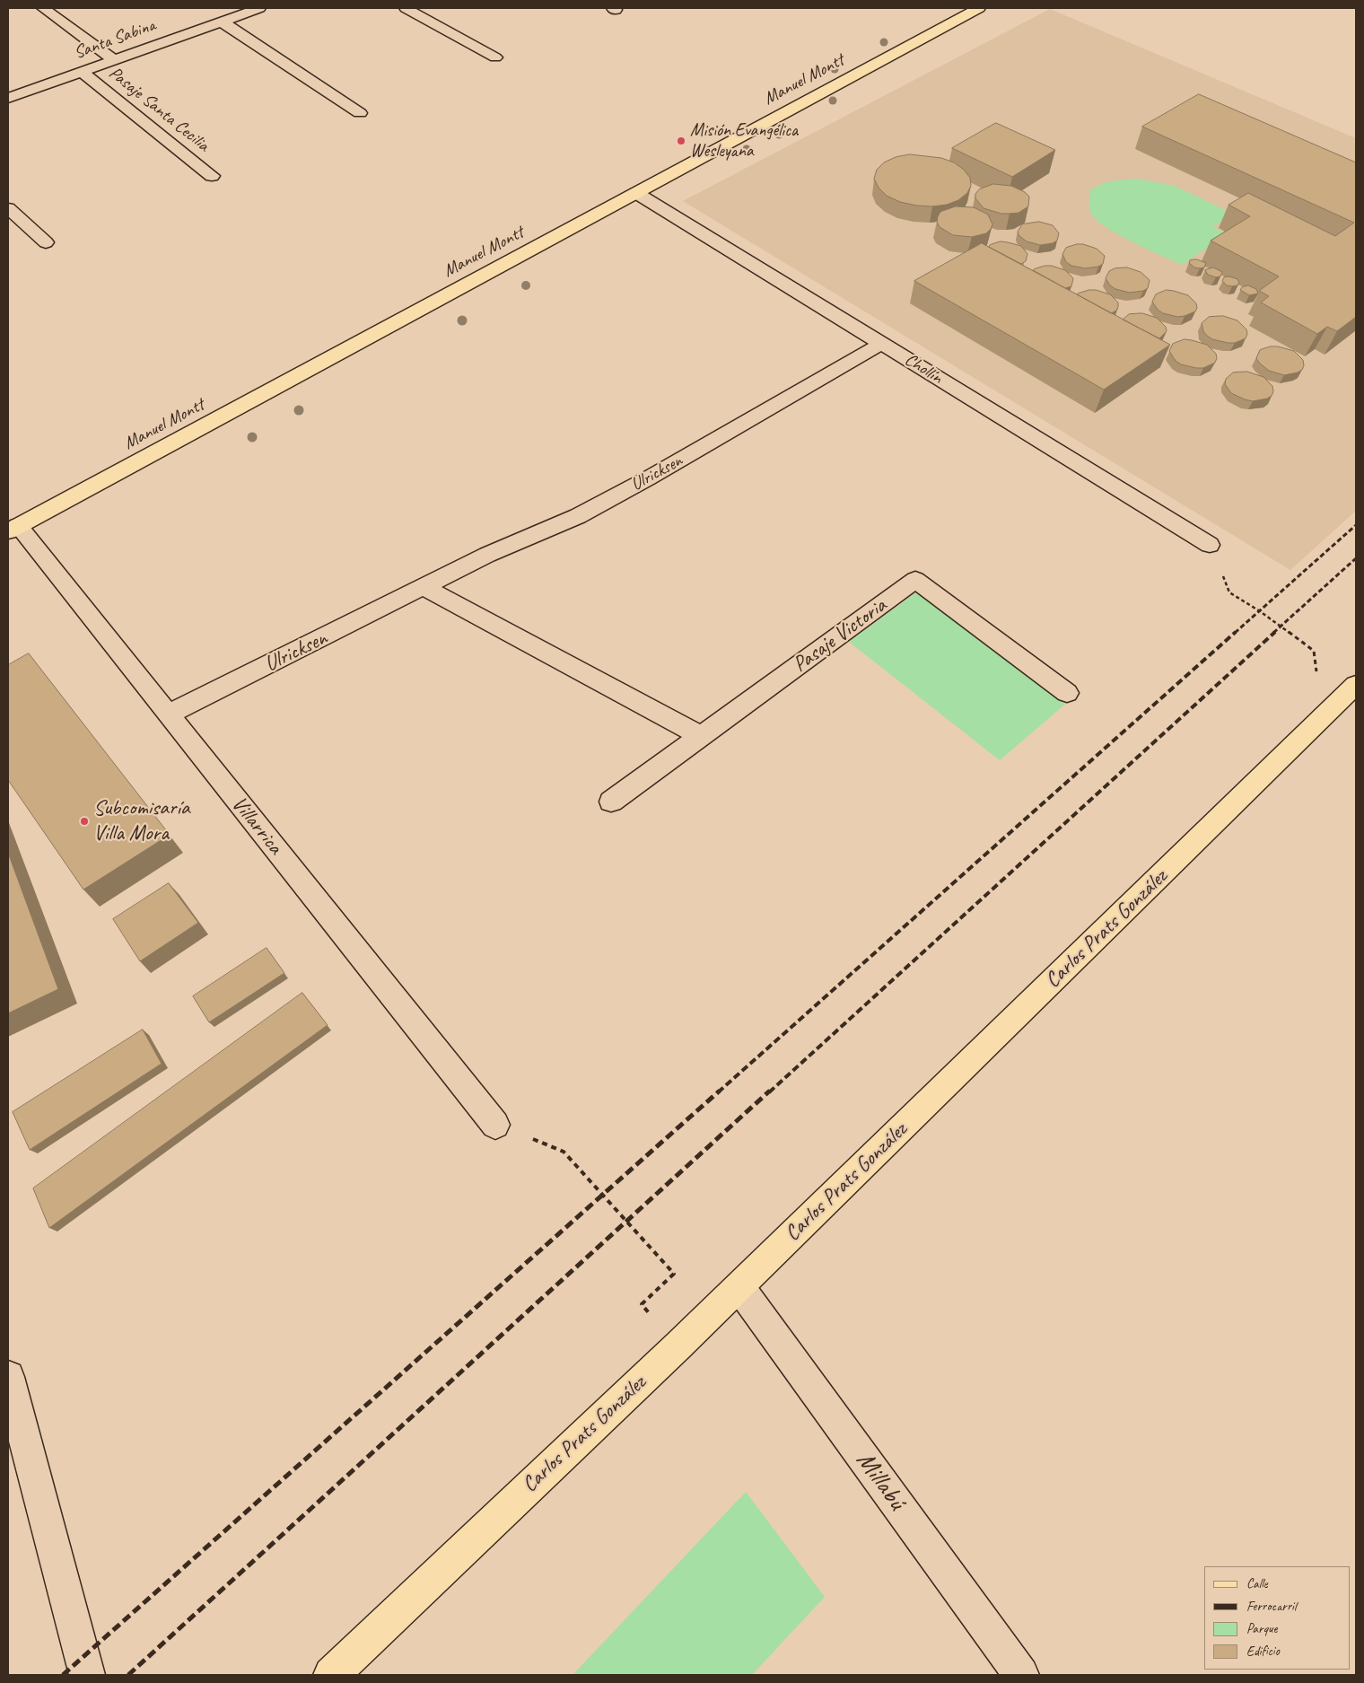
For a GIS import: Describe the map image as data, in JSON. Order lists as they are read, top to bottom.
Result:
{
  "streets": {
    "main road": ["Manuel Montt", "Carlos Prats González"],
    "street": [
      "Santa Sabina",
      "Pasaje Santa Cecilia",
      "Chollín",
      "Ulricksen",
      "Pasaje Victoria",
      "Villarrica",
      "Millabú"
    ]
  },
  "crossings": [
    ["Santa Sabina", "Pasaje Santa Cecilia"],
    ["Manuel Montt", "Chollín"],
    ["Manuel Montt", "Villarrica"],
    ["Chollín", "Ulricksen"],
    ["Ulricksen", "Villarrica"],
    ["Carlos Prats González", "Millabú"]
  ],
  "places": ["Misión Evangélica Wesleyana", "Subcomisaría Villa Mora"],
  "legend": [
    "Calle",
    "Ferrocarril",
    "Parque",
    "Edificio"
  ]
}
